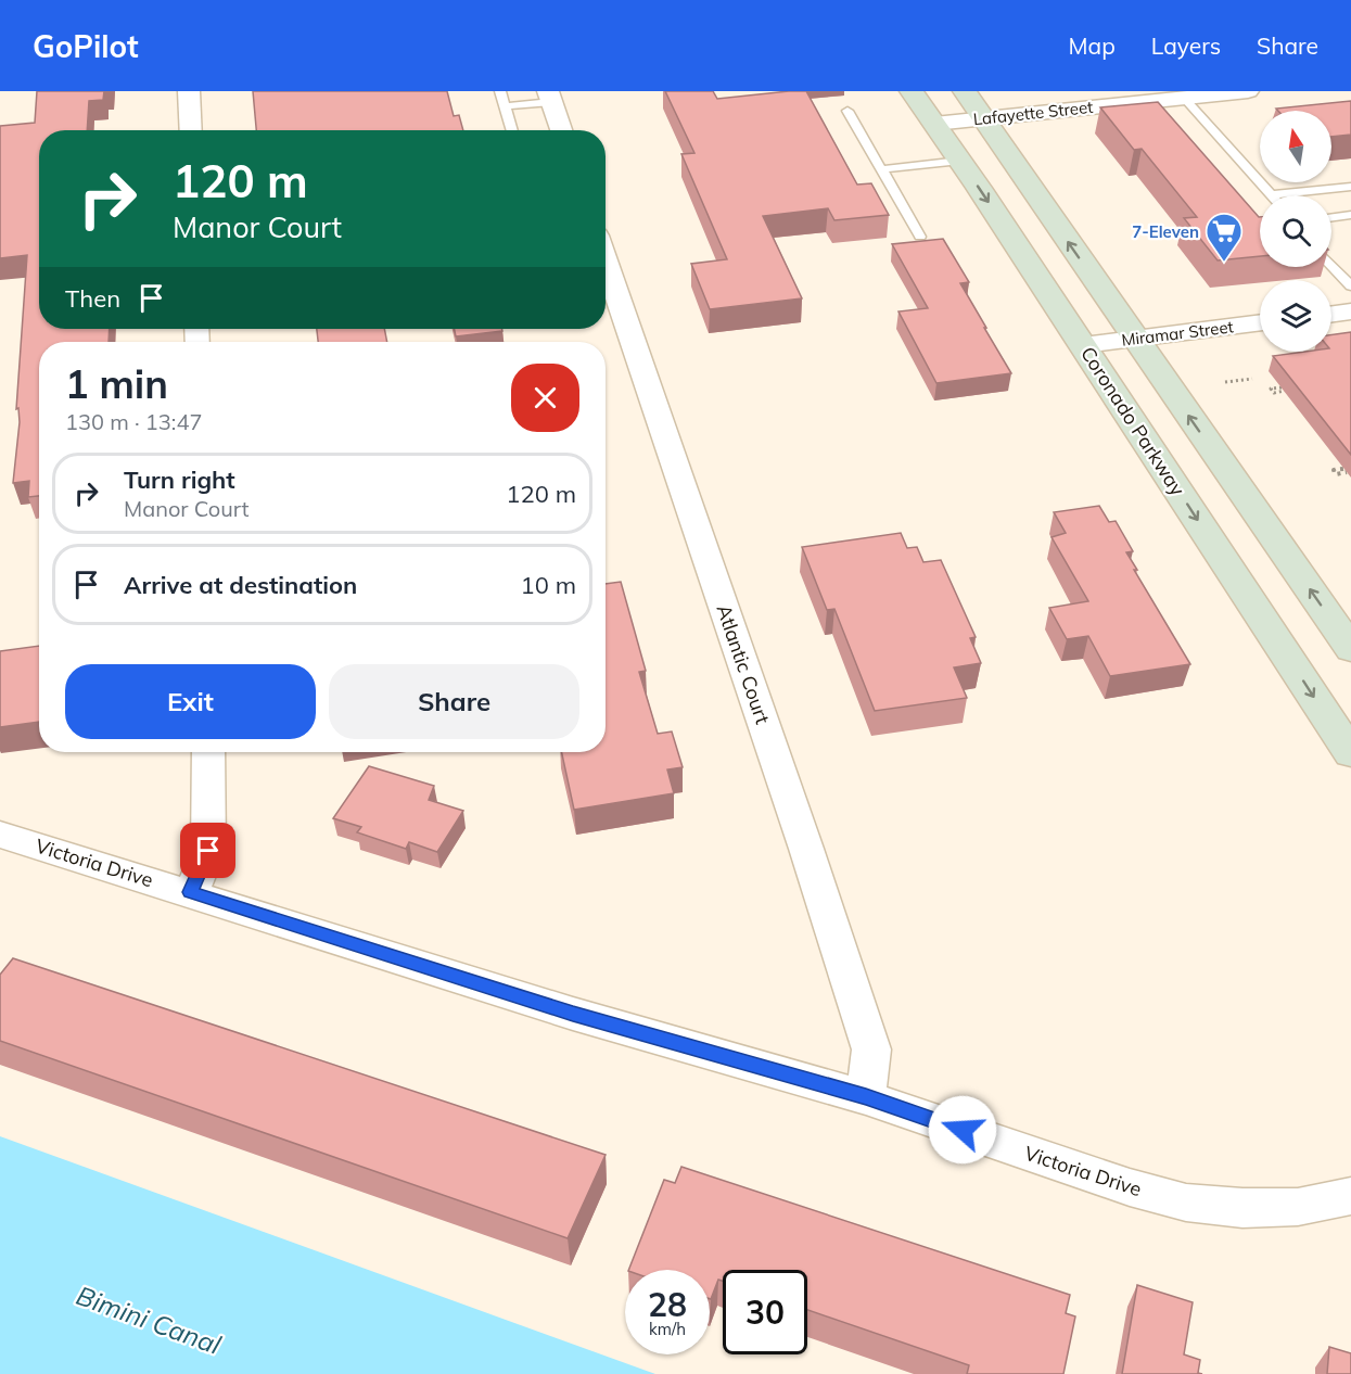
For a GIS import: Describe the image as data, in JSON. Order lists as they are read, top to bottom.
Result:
{
  "streets": {
    "street": [
      "Lafayette Street",
      "Miramar Street",
      "Coronado Parkway",
      "Atlantic Court",
      "Victoria Drive"
    ]
  },
  "crossings": [
    ["Lafayette Street", "Coronado Parkway"],
    ["Miramar Street", "Coronado Parkway"],
    ["Atlantic Court", "Victoria Drive"]
  ],
  "water": ["Bimini Canal"],
  "places": {
    "supermarket": ["7-Eleven"]
  },
  "north": "top",
  "page": {
    "header": "GoPilot",
    "nav": ["Map", "Layers", "Share"],
    "turn": ["120 m", "Manor Court"],
    "then": "Then",
    "heading": ["1 min", "130 m · 13:47"],
    "list": [
      {
        "name": "Turn right",
        "note": "Manor Court",
        "value": "120 m"
      },
      {
        "name": "Arrive at destination",
        "value": "10 m"
      }
    ],
    "buttons": ["Exit", "Share"],
    "speed": "28 km/h",
    "limit": "30"
  }
}
